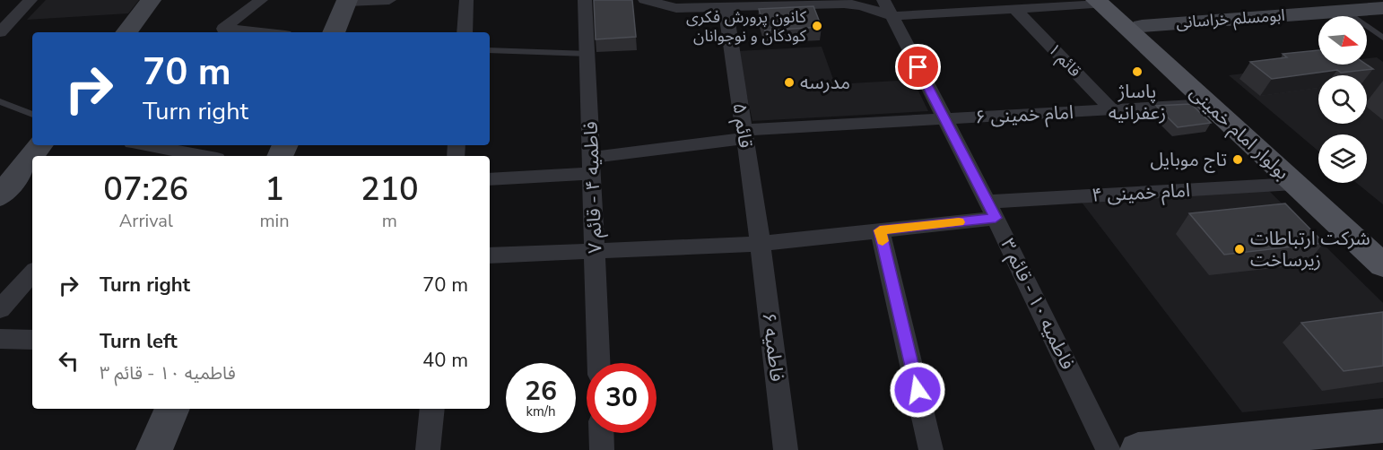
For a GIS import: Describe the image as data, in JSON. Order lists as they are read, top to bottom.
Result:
{
  "streets": {
    "main road": ["بولوار امام خمینی"],
    "street": [
      "ابومسلم خراسانی",
      "قائم ۱",
      "امام خمینی ۶",
      "قائم ۵",
      "فاطمیه ۴ - قائم ۷",
      "امام خمینی ۴",
      "فاطمیه ۱۰ - قائم ۳",
      "فاطمیه ۶"
    ]
  },
  "crossings": [
    ["ابومسلم خراسانی", "بولوار امام خمینی"],
    ["قائم ۱", "امام خمینی ۶"],
    ["امام خمینی ۶", "قائم ۵"],
    ["امام خمینی ۶", "بولوار امام خمینی"],
    ["امام خمینی ۶", "فاطمیه ۴ - قائم ۷"],
    ["امام خمینی ۶", "فاطمیه ۱۰ - قائم ۳"],
    ["قائم ۵", "امام خمینی ۴"],
    ["قائم ۵", "فاطمیه ۶"],
    ["بولوار امام خمینی", "امام خمینی ۴"],
    ["فاطمیه ۴ - قائم ۷", "امام خمینی ۴"],
    ["امام خمینی ۴", "فاطمیه ۱۰ - قائم ۳"],
    ["امام خمینی ۴", "فاطمیه ۶"]
  ],
  "places": [
    "کانون پرورش فکری کودکان و نوجوانان",
    "پاساژ زعفرانیه",
    "مدرسه",
    "تاج موبایل",
    "شرکت ارتباطات زیرساخت"
  ],
  "north": "right",
  "page": {
    "turn": ["70 m", "Turn right"],
    "eta": [
      "07:26",
      "Arrival",
      "1",
      "min",
      "210",
      "m"
    ],
    "list": [
      {
        "name": "Turn right",
        "value": "70 m"
      },
      {
        "name": "Turn left",
        "note": "فاطمیه ۱۰ - قائم ۳",
        "value": "40 m"
      }
    ],
    "speed": "26 km/h",
    "limit": "30"
  }
}
